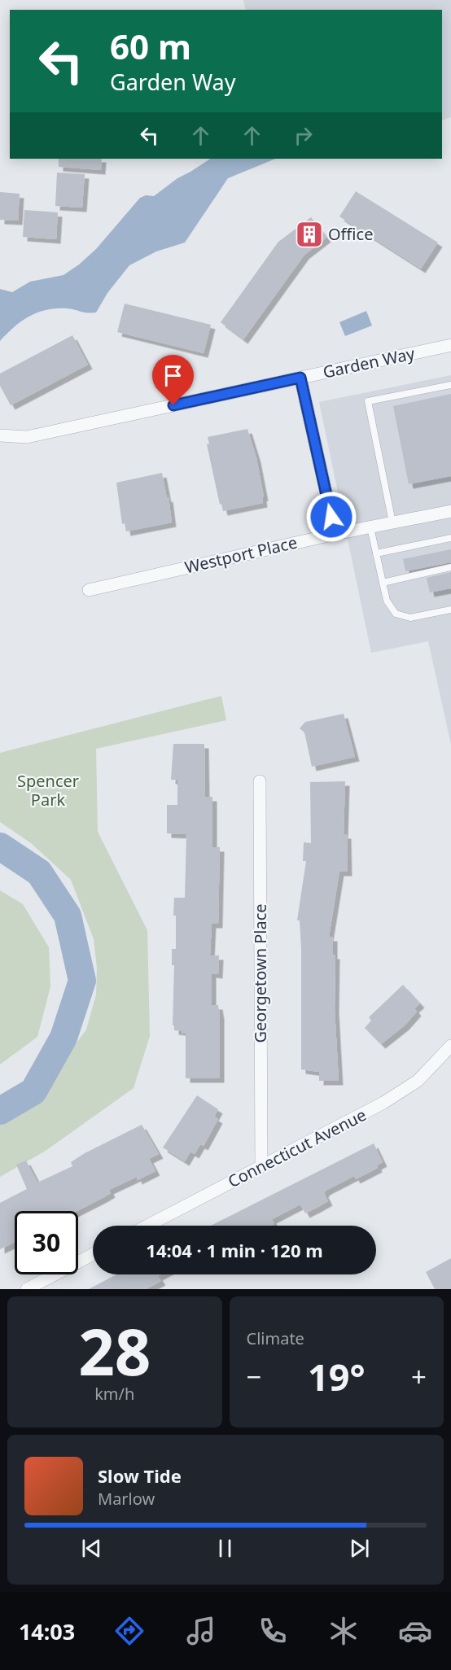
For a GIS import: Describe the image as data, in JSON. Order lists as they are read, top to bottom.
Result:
{
  "streets": {
    "street": [
      "Garden Way",
      "Westport Place",
      "Georgetown Place",
      "Connecticut Avenue"
    ]
  },
  "crossings": [
    ["Georgetown Place", "Connecticut Avenue"]
  ],
  "parks": ["Spencer Park"],
  "places": {
    "building": ["Office"]
  },
  "page": {
    "turn": ["60 m", "Garden Way"],
    "limit": "30",
    "trip": "14:04 · 1 min · 120 m",
    "tile": [
      ["28", "km/h"],
      "Climate"
    ],
    "heat": ["−", "19°", "+"],
    "song": ["Slow Tide", "Marlow"],
    "tabs": "14:03"
  }
}
